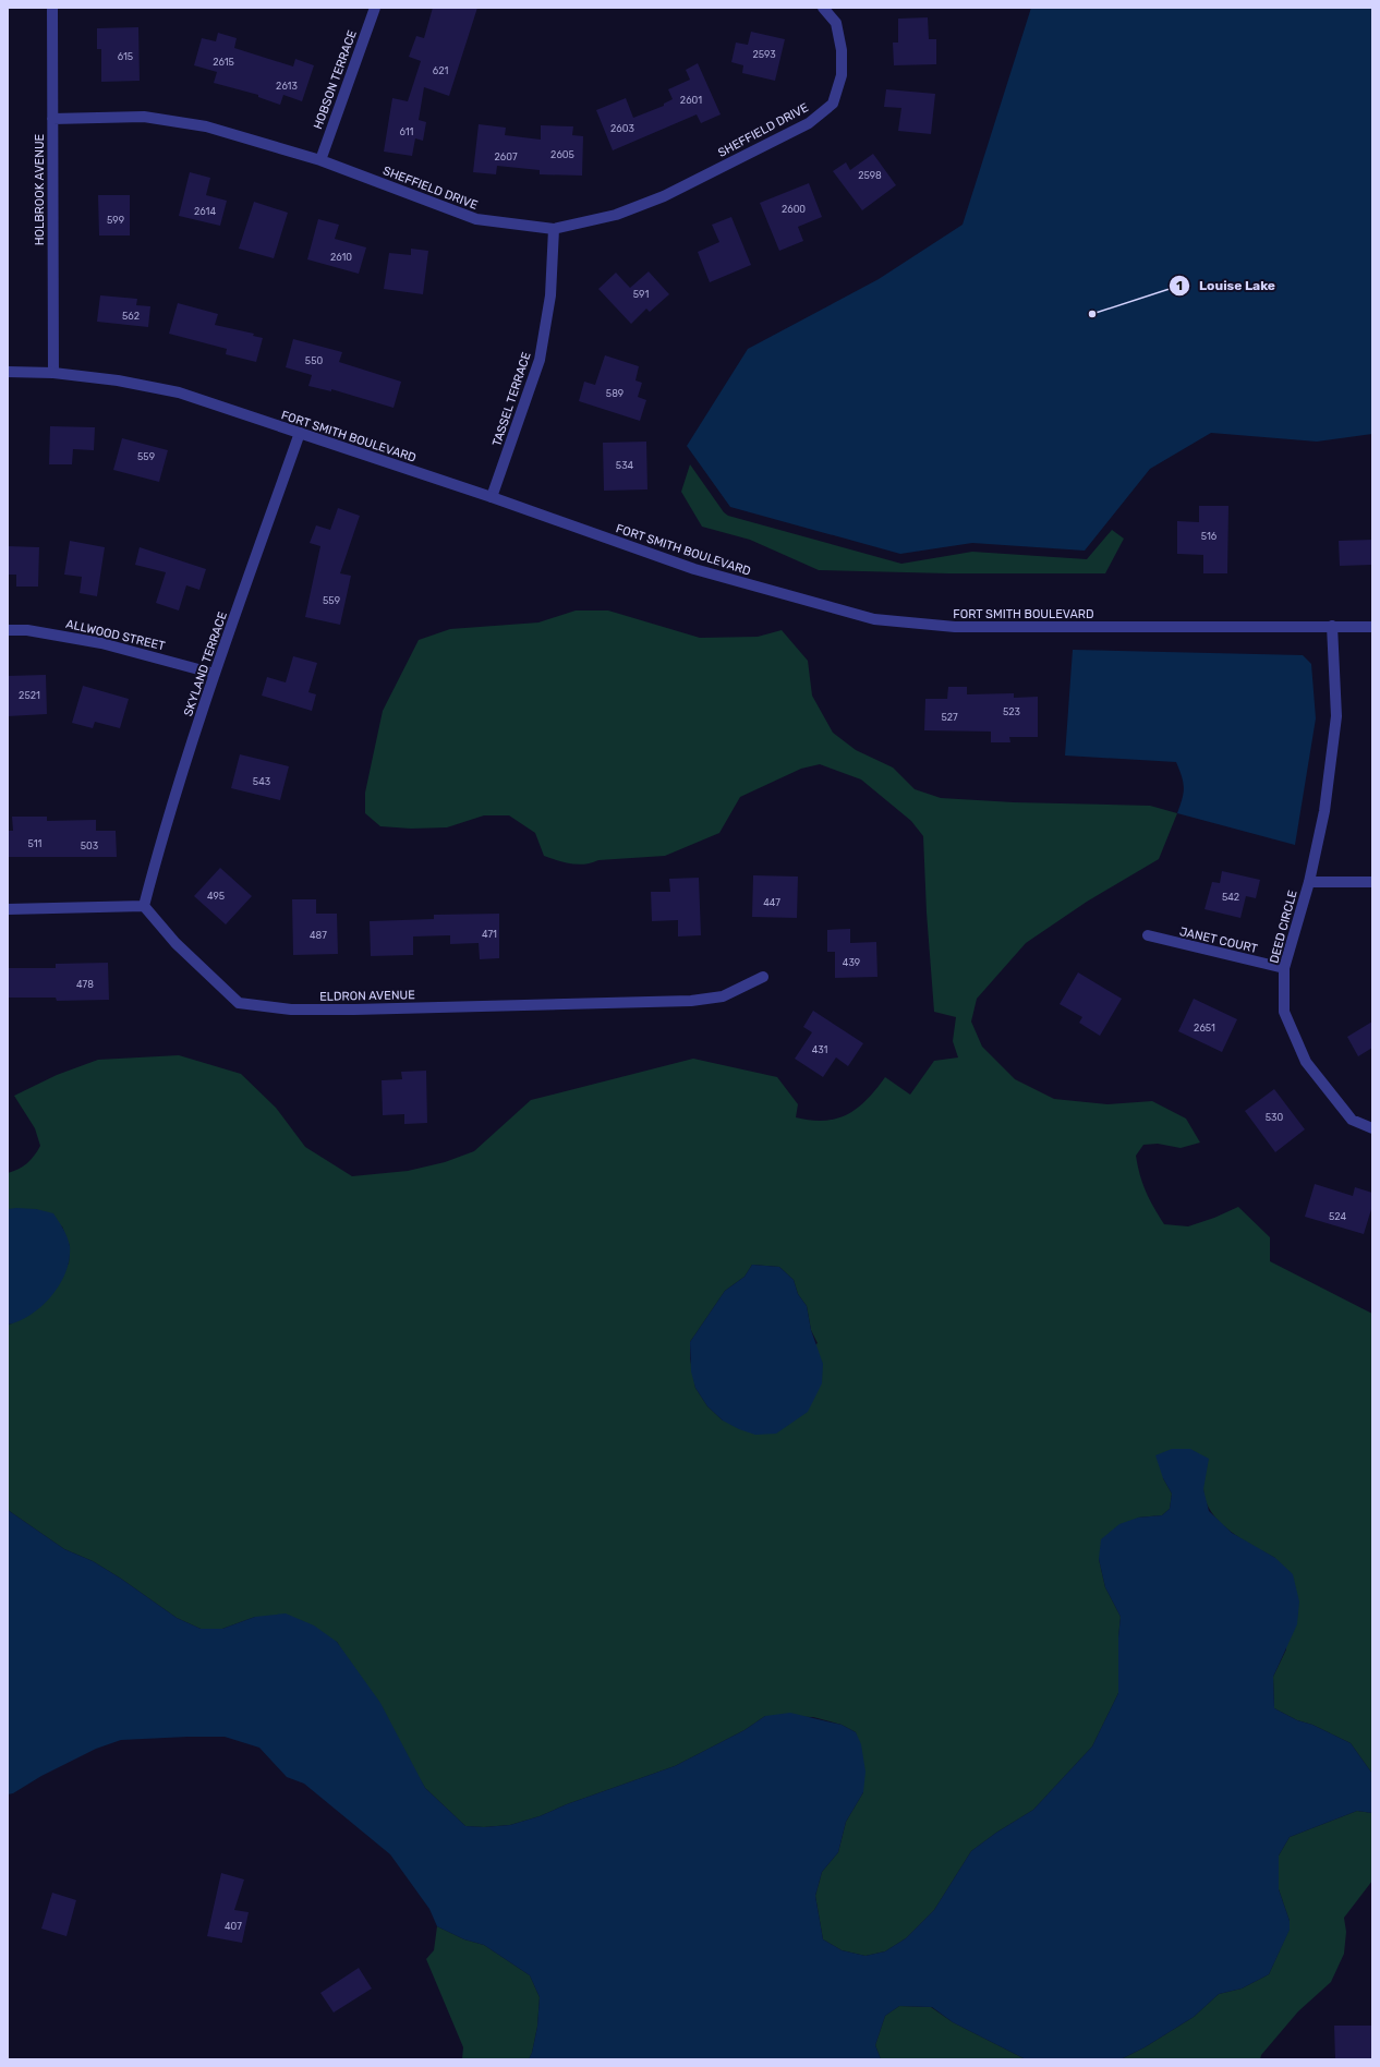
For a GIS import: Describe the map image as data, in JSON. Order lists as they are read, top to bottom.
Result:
{
  "streets": {
    "street": [
      "HOBSON TERRACE",
      "SHEFFIELD DRIVE",
      "HOLBROOK AVENUE",
      "TASSEL TERRACE",
      "FORT SMITH BOULEVARD",
      "ALLWOOD STREET",
      "SKYLAND TERRACE",
      "DEED CIRCLE",
      "JANET COURT",
      "ELDRON AVENUE"
    ]
  },
  "crossings": [
    ["HOBSON TERRACE", "SHEFFIELD DRIVE"],
    ["SHEFFIELD DRIVE", "HOLBROOK AVENUE"],
    ["SHEFFIELD DRIVE", "TASSEL TERRACE"],
    ["HOLBROOK AVENUE", "FORT SMITH BOULEVARD"],
    ["TASSEL TERRACE", "FORT SMITH BOULEVARD"],
    ["FORT SMITH BOULEVARD", "SKYLAND TERRACE"],
    ["FORT SMITH BOULEVARD", "DEED CIRCLE"],
    ["ALLWOOD STREET", "SKYLAND TERRACE"],
    ["SKYLAND TERRACE", "ELDRON AVENUE"],
    ["DEED CIRCLE", "JANET COURT"]
  ],
  "places": ["Louise Lake"],
  "house_numbers": [
    "2593",
    "615",
    "2615",
    "621",
    "2613",
    "2601",
    "2603",
    "611",
    "2605",
    "2607",
    "2598",
    "2600",
    "2614",
    "599",
    "2610",
    "591",
    "562",
    "550",
    "589",
    "559",
    "534",
    "516",
    "559",
    "2521",
    "523",
    "527",
    "543",
    "511",
    "503",
    "495",
    "542",
    "447",
    "471",
    "487",
    "439",
    "478",
    "2651",
    "431",
    "530",
    "524",
    "407"
  ]
}
